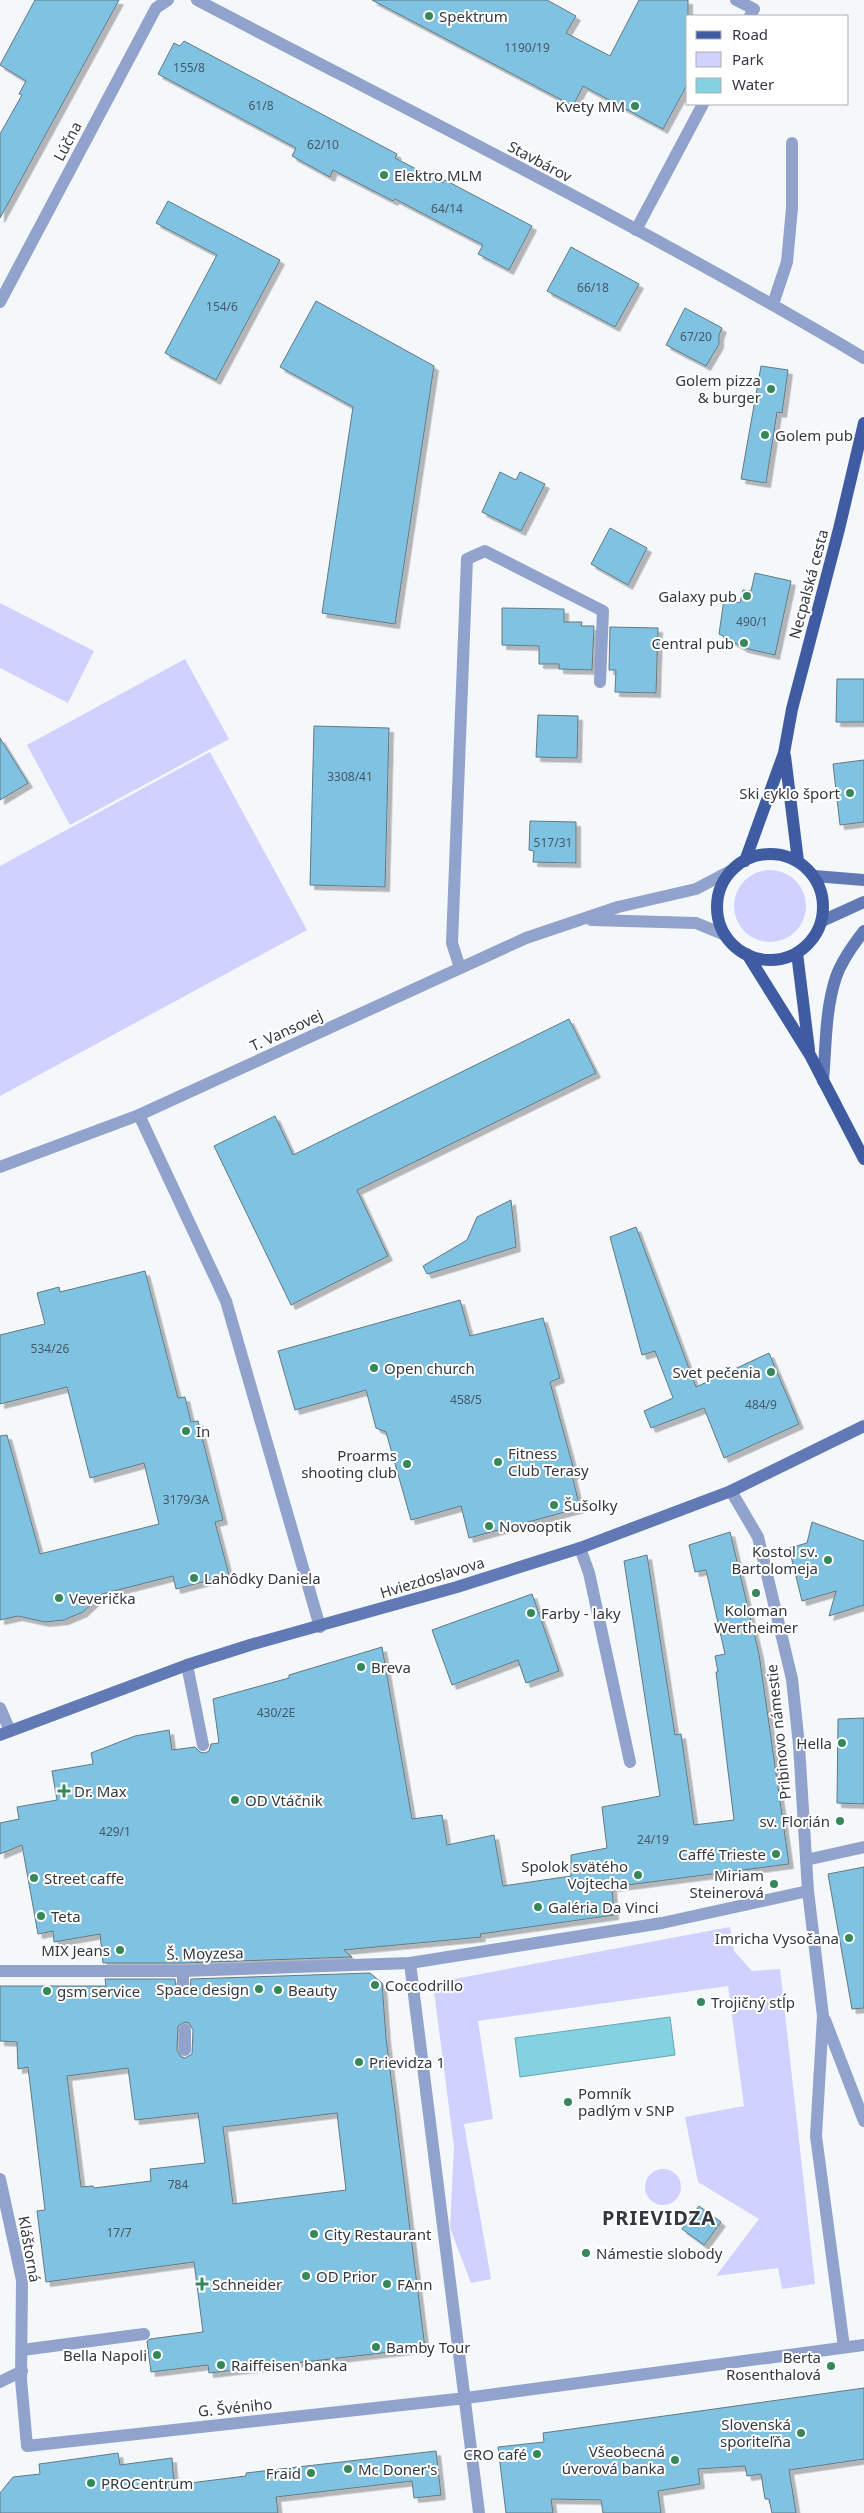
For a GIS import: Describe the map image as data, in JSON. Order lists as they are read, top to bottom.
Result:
{
  "streets": {
    "main road": ["Necpalská cesta"],
    "street": [
      "Lúčna",
      "Stavbárov",
      "T. Vansovej",
      "Hviezdoslavova",
      "Pribinovo námestie",
      "Š. Moyzesa",
      "Kláštorná",
      "G. Švéniho"
    ]
  },
  "crossings": [
    ["Necpalská cesta", "T. Vansovej"],
    ["Hviezdoslavova", "Pribinovo námestie"],
    ["Kláštorná", "G. Švéniho"]
  ],
  "districts": ["PRIEVIDZA"],
  "places": {
    "other": [
      "Spektrum",
      "Kvety MM",
      "Elektro MLM",
      "Golem pizza & burger",
      "Golem pub",
      "Galaxy pub",
      "Central pub",
      "Ski cyklo šport",
      "Open church",
      "Svet pečenia",
      "In",
      "Fitness Club Terasy",
      "Proarms shooting club",
      "Šušolky",
      "Novooptik",
      "Kostol sv. Bartolomeja",
      "Lahôdky Daniela",
      "Koloman Wertheimer",
      "Veverička",
      "Farby - laky",
      "Breva",
      "Hella",
      "OD Vtáčnik",
      "sv. Florián",
      "Caffé Trieste",
      "Spolok svätého Vojtecha",
      "Street caffe",
      "Miriam Steinerová",
      "Galéria Da Vinci",
      "Teta",
      "Imricha Vysočana",
      "MIX Jeans",
      "Coccodrillo",
      "Space design",
      "Beauty",
      "gsm service",
      "Trojičný stĺp",
      "Prievidza 1",
      "Pomník padlým v SNP",
      "City Restaurant",
      "Námestie slobody",
      "OD Prior",
      "FAnn",
      "Bamby Tour",
      "Bella Napoli",
      "Raiffeisen banka",
      "Berta Rosenthalová",
      "Slovenská sporiteľňa",
      "CRO café",
      "Všeobecná úverová banka",
      "Mc Doner's",
      "Fraid",
      "PROCentrum"
    ],
    "health": ["Dr. Max", "Schneider"]
  },
  "house_numbers": [
    "1190/19",
    "155/8",
    "61/8",
    "62/10",
    "64/14",
    "66/18",
    "154/6",
    "67/20",
    "490/1",
    "3308/41",
    "517/31",
    "534/26",
    "458/5",
    "484/9",
    "3179/3A",
    "430/2E",
    "429/1",
    "24/19",
    "784",
    "17/7"
  ],
  "legend": ["Road", "Park", "Water"]
}
